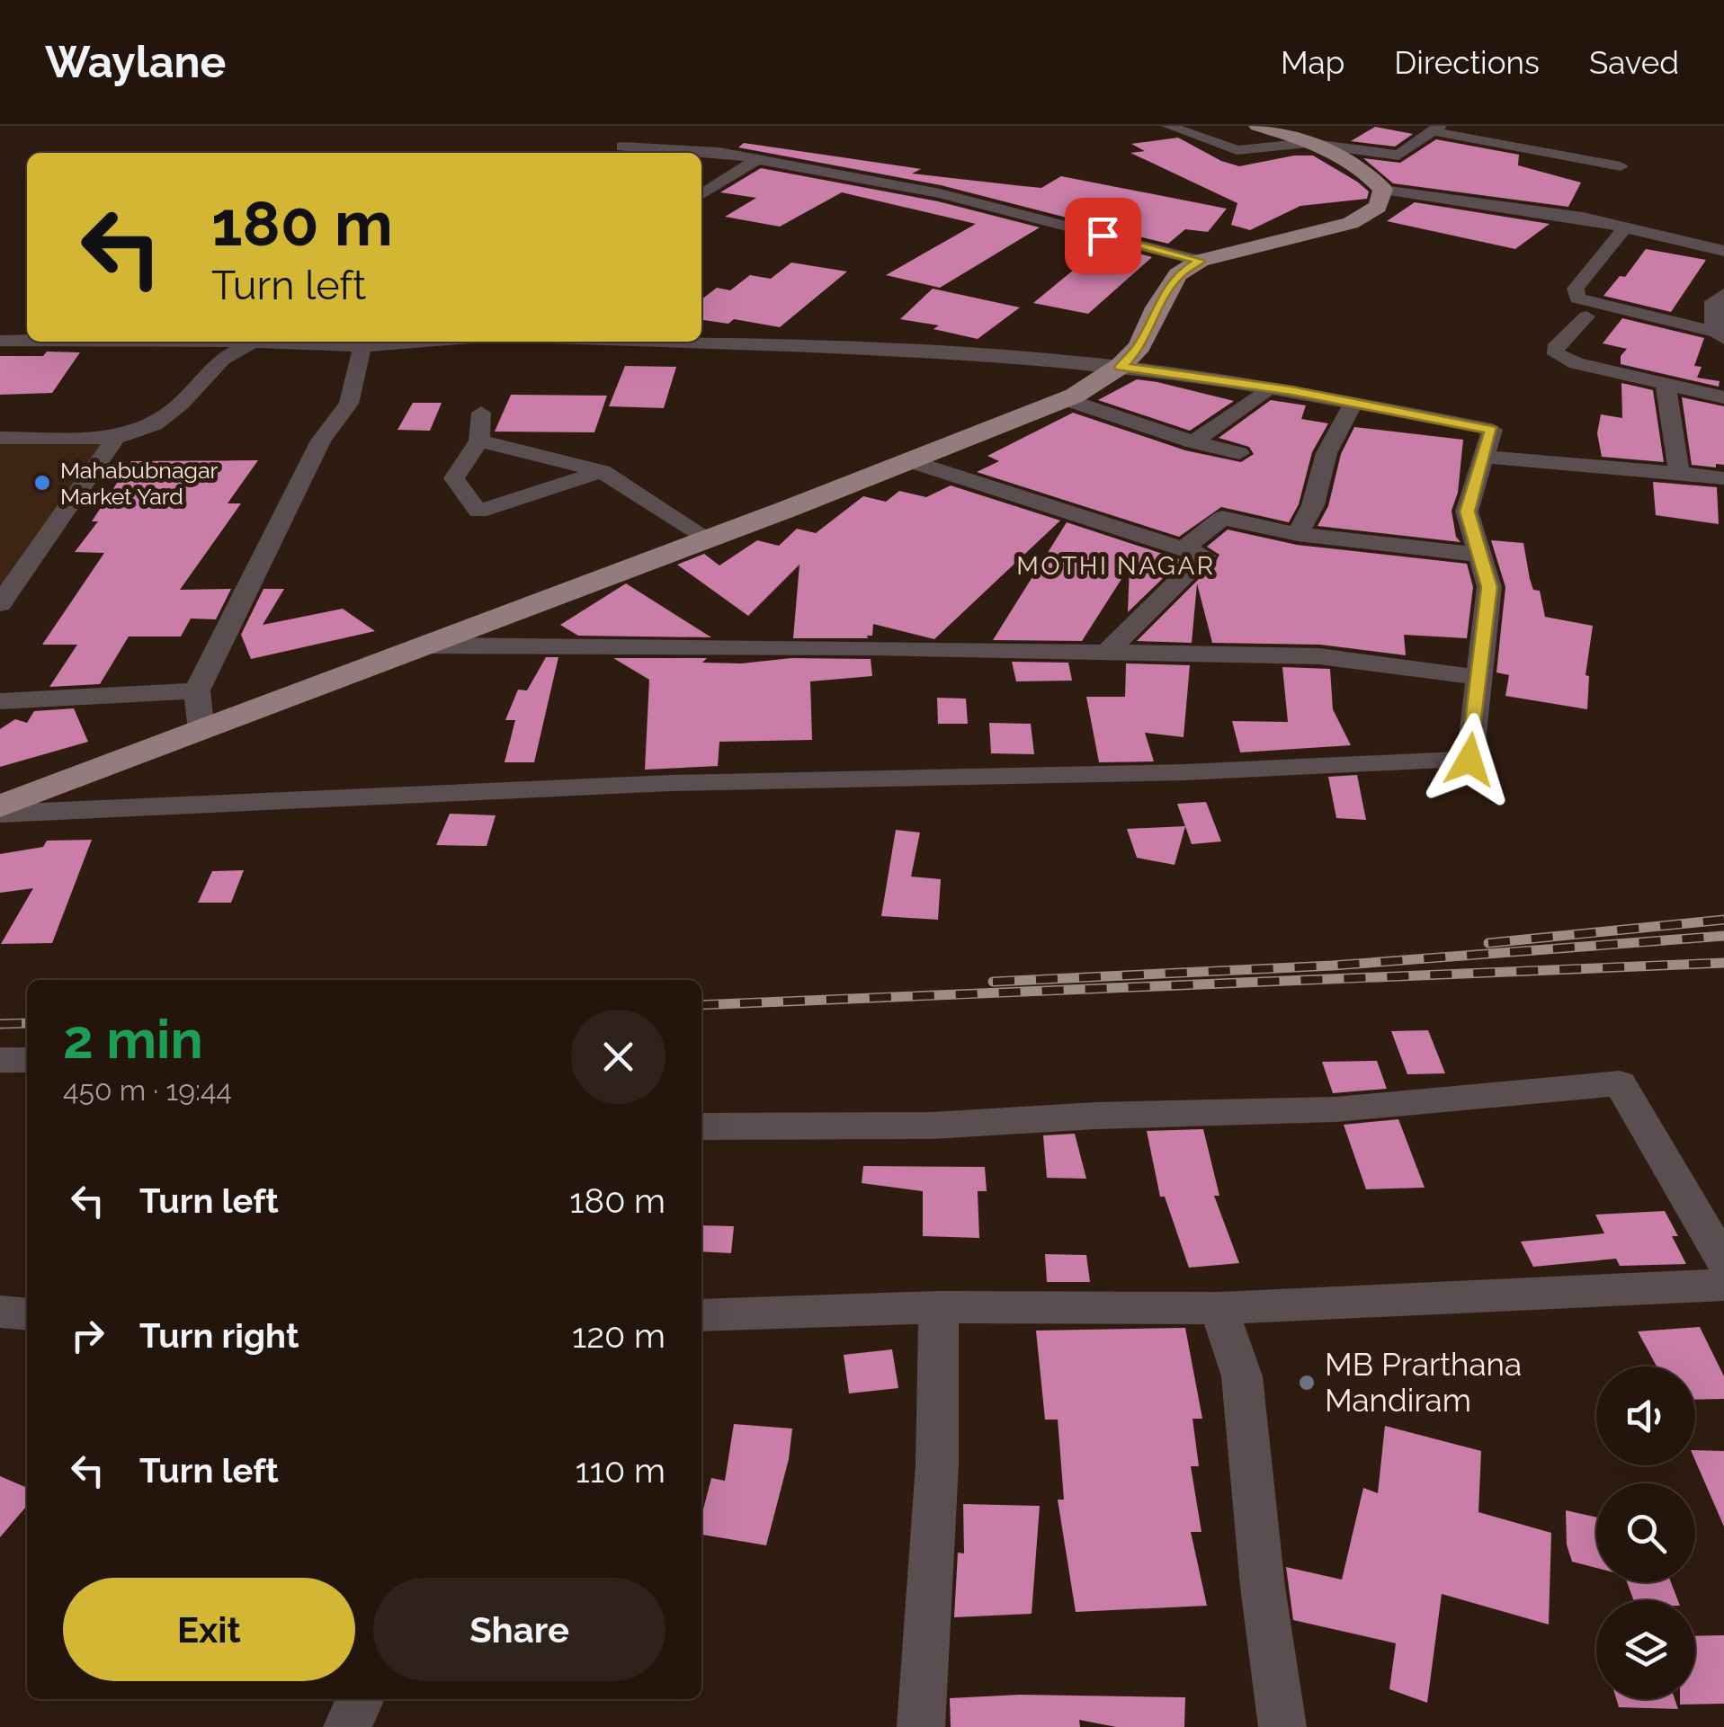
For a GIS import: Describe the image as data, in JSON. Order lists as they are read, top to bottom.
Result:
{
  "districts": ["MOTHI NAGAR"],
  "places": ["Mahabubnagar Market Yard", "MB Prarthana Mandiram"],
  "page": {
    "header": "Waylane",
    "nav": ["Map", "Directions", "Saved"],
    "turn": ["180 m", "Turn left"],
    "heading": ["2 min", "450 m · 19:44"],
    "list": [
      {
        "name": "Turn left",
        "value": "180 m"
      },
      {
        "name": "Turn right",
        "value": "120 m"
      },
      {
        "name": "Turn left",
        "value": "110 m"
      }
    ],
    "buttons": ["Exit", "Share"]
  }
}
